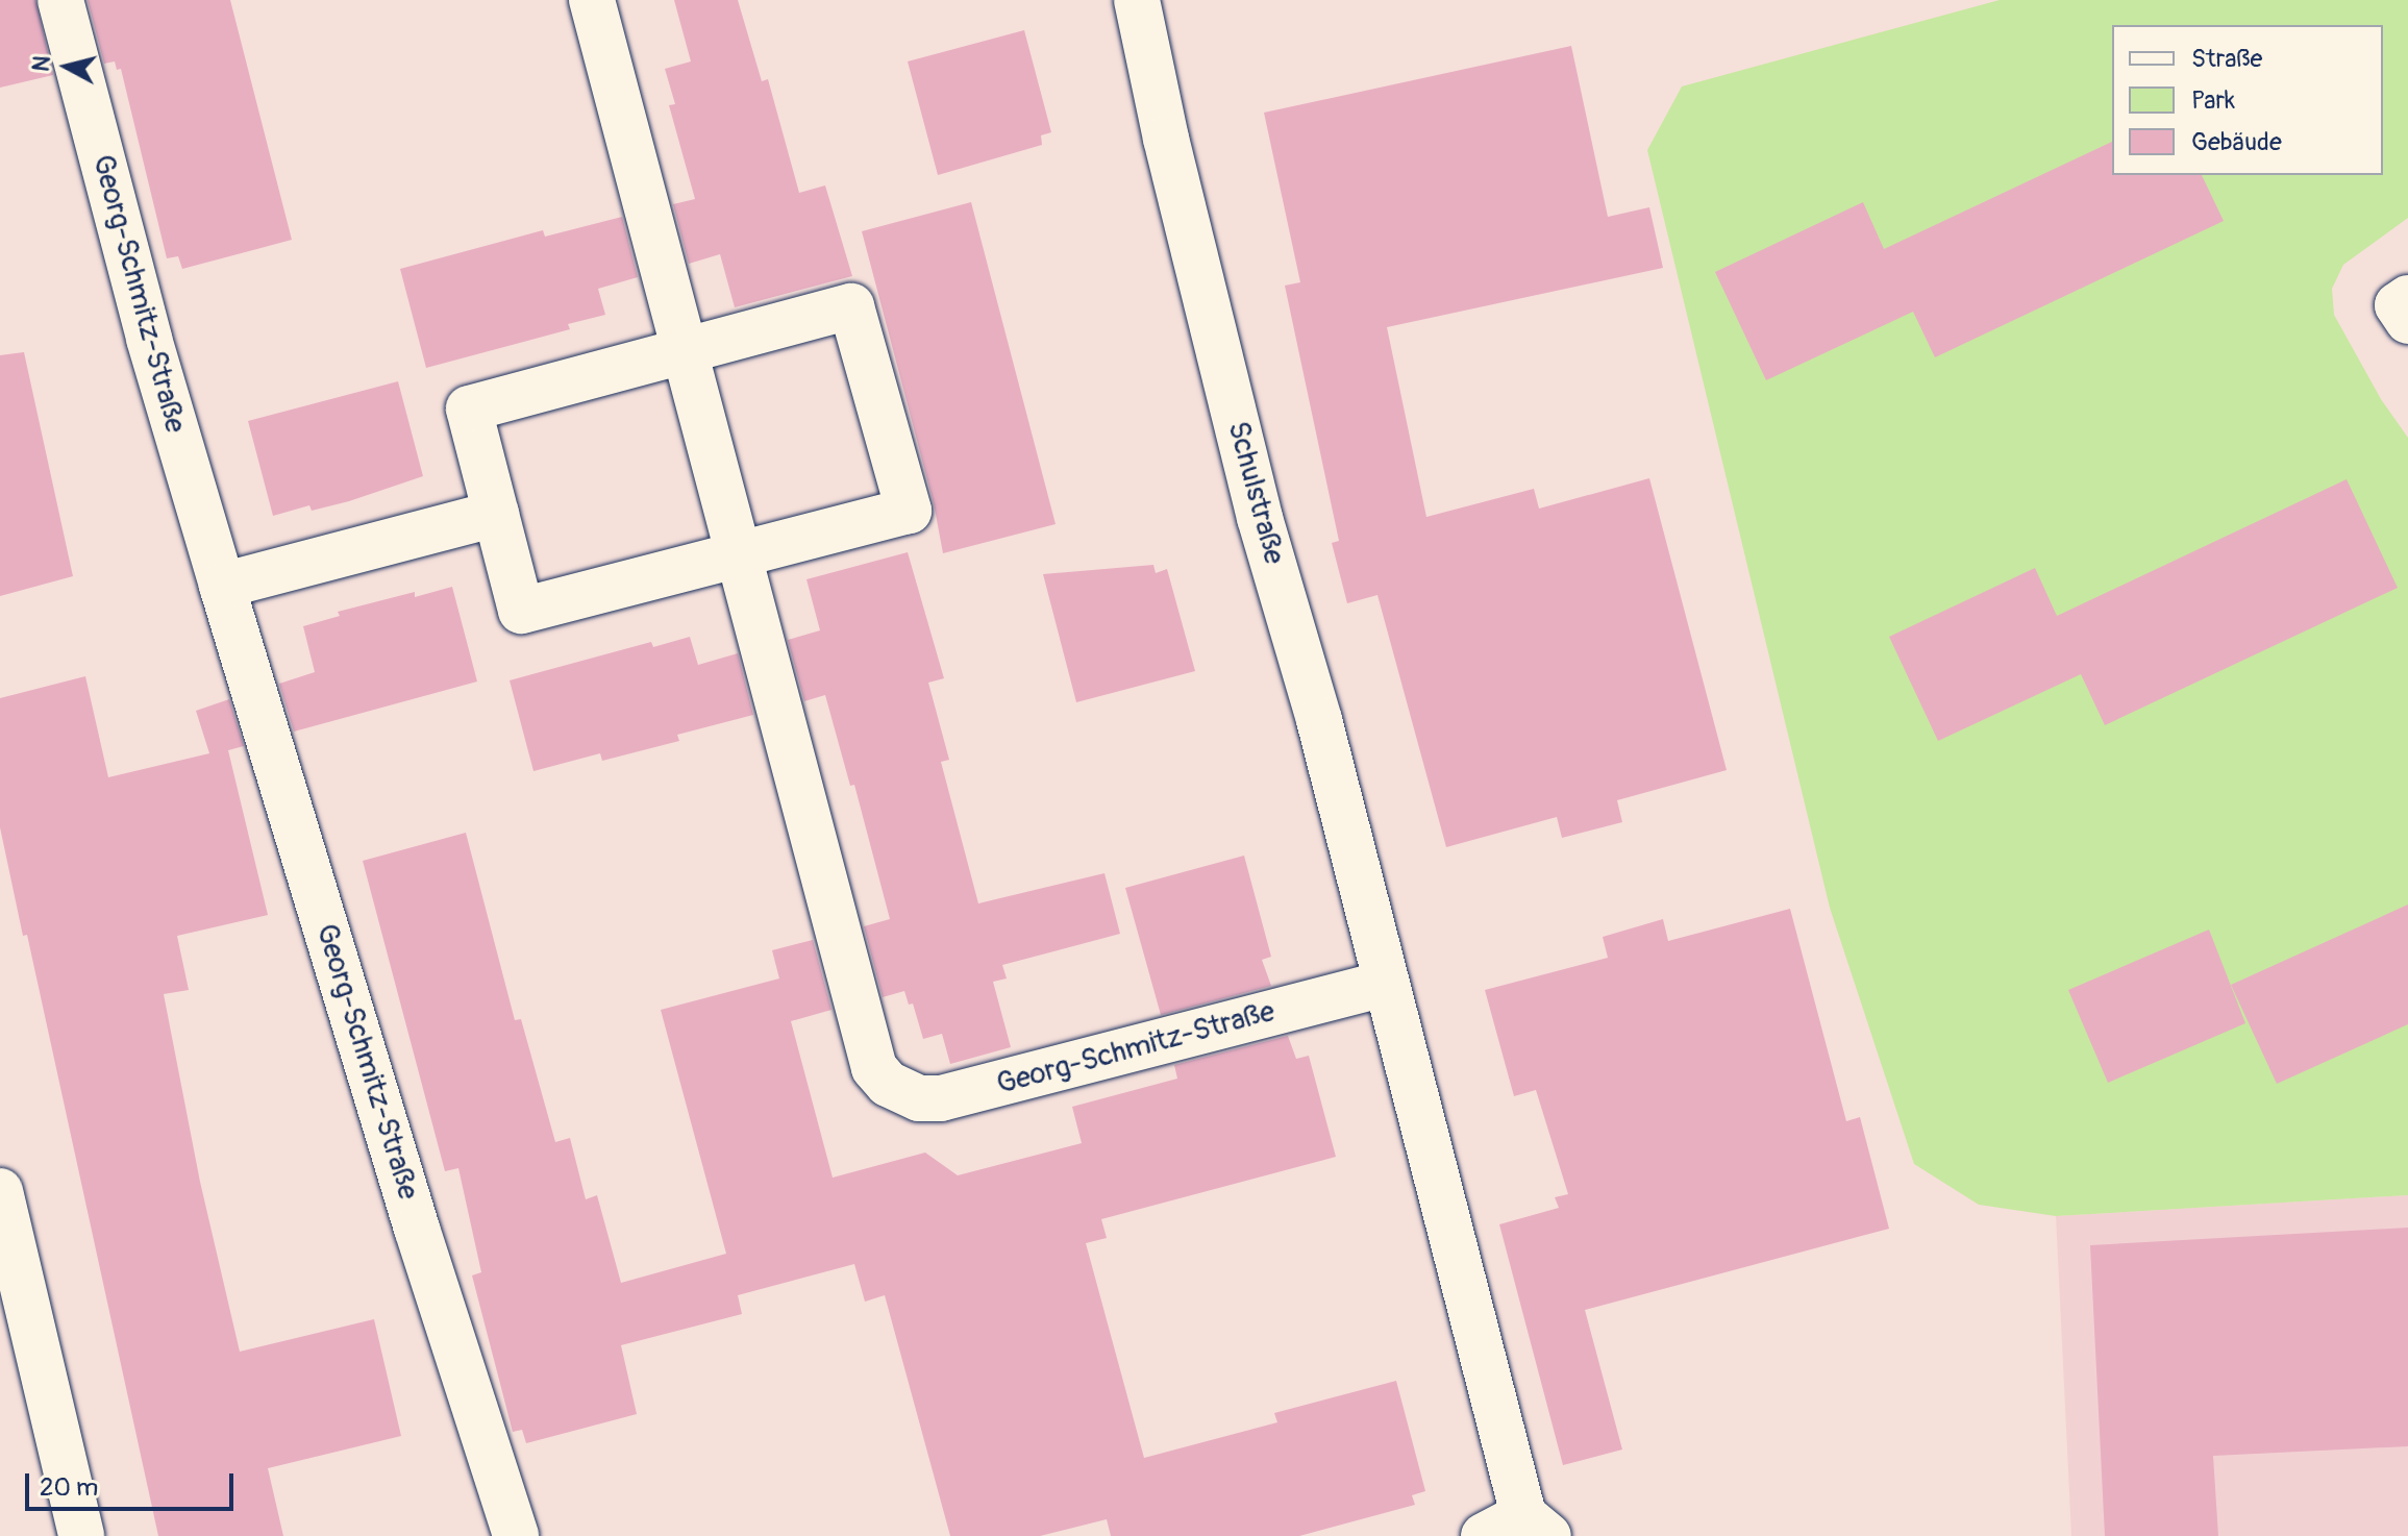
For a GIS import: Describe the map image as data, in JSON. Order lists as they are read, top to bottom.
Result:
{
  "streets": {
    "street": ["Georg-Schmitz-Straße", "Schulstraße"]
  },
  "crossings": [
    ["Georg-Schmitz-Straße", "Schulstraße"]
  ],
  "legend": ["Straße", "Park", "Gebäude"],
  "scale_bar": "20 m",
  "north": "left"
}
